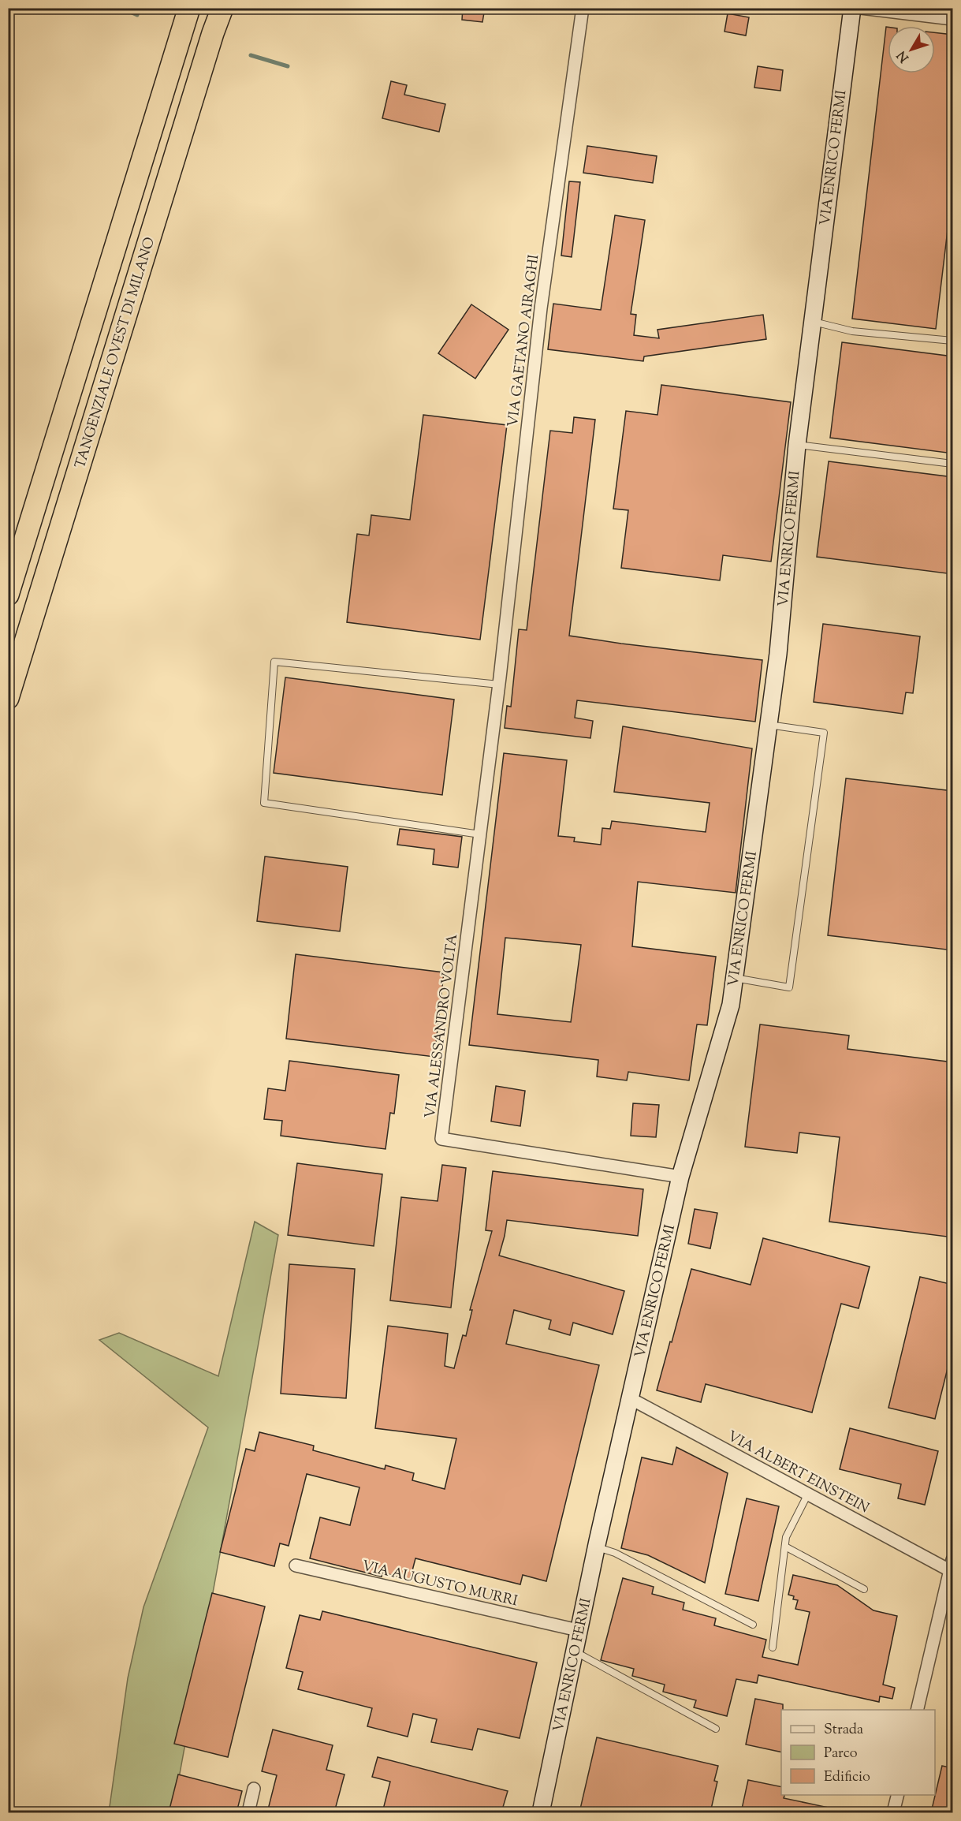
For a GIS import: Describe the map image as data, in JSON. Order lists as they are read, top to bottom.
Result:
{
  "streets": {
    "highway": ["TANGENZIALE OVEST DI MILANO"],
    "street": [
      "VIA ENRICO FERMI",
      "VIA GAETANO AIRAGHI",
      "VIA ALESSANDRO VOLTA",
      "VIA ALBERT EINSTEIN",
      "VIA AUGUSTO MURRI"
    ]
  },
  "crossings": [
    ["VIA ENRICO FERMI", "VIA ALESSANDRO VOLTA"],
    ["VIA ENRICO FERMI", "VIA ALBERT EINSTEIN"],
    ["VIA ENRICO FERMI", "VIA AUGUSTO MURRI"],
    ["VIA GAETANO AIRAGHI", "VIA ALESSANDRO VOLTA"]
  ],
  "legend": ["Strada", "Parco", "Edificio"],
  "north": "bottom left"
}
